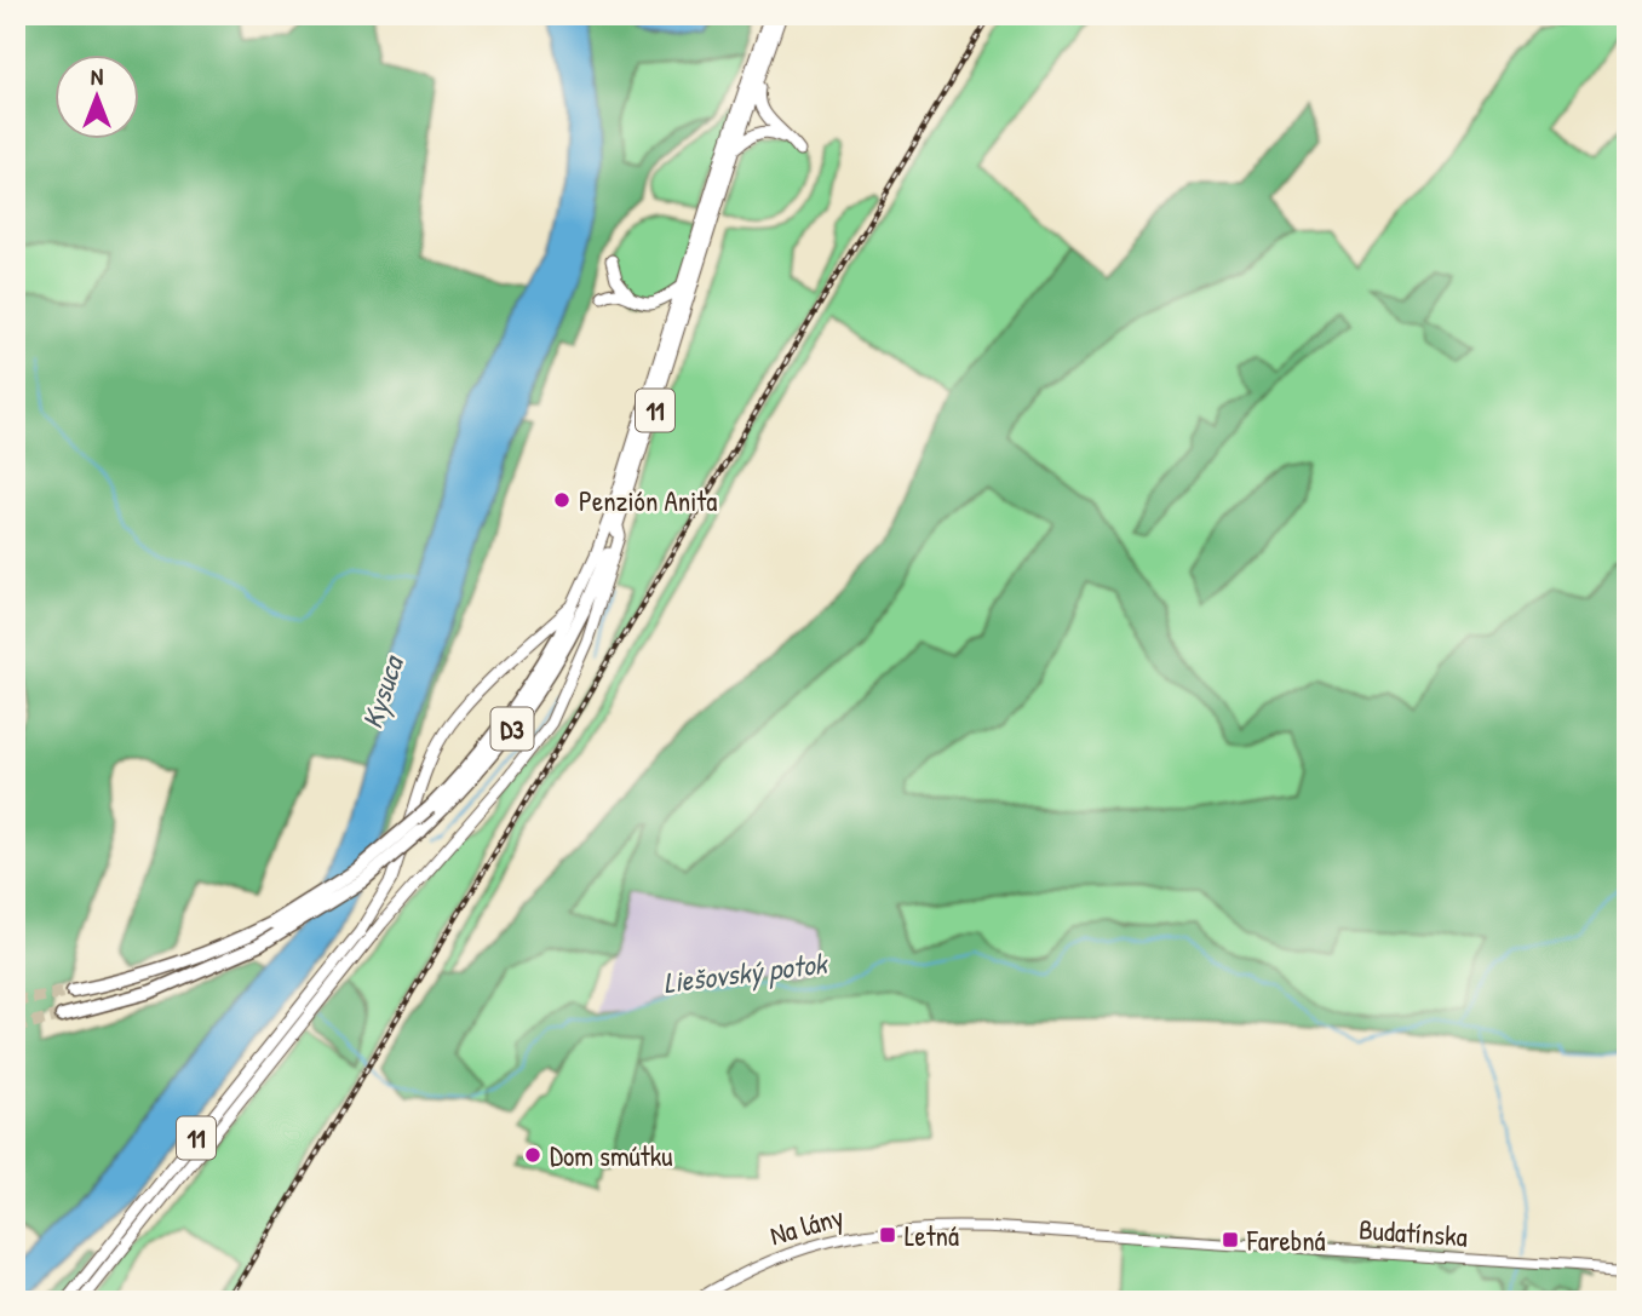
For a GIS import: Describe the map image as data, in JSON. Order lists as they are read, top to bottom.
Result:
{
  "streets": {
    "highway": ["D3"],
    "main road": ["11"],
    "street": ["Na lány", "Budatínska"]
  },
  "crossings": [
    ["11", "D3"],
    ["Na lány", "Budatínska"]
  ],
  "water": ["Kysuca", "Liešovský potok"],
  "places": {
    "other": ["Penzión Anita", "Dom smútku"],
    "transit": ["Letná", "Farebná"]
  },
  "north": "top"
}
